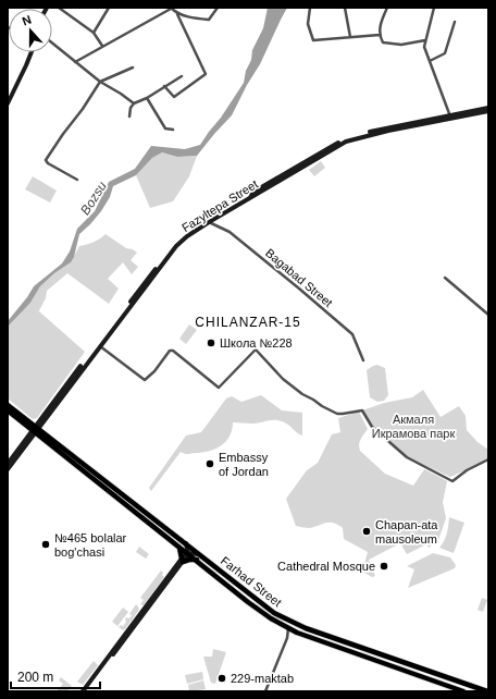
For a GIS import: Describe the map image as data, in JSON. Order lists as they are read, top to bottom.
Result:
{
  "streets": {
    "main road": ["Fazyltepa Street", "Farhad Street"],
    "street": ["Bagabad Street"]
  },
  "crossings": [
    ["Fazyltepa Street", "Bagabad Street"],
    ["Fazyltepa Street", "Farhad Street"]
  ],
  "districts": ["CHILANZAR-15"],
  "water": ["Bozsu"],
  "parks": ["Акмаля Икрамова парк"],
  "places": [
    "Школа №228",
    "Embassy of Jordan",
    "Chapan-ata mausoleum",
    "№465 bolalar bog'chasi",
    "Cathedral Mosque",
    "229-maktab"
  ],
  "scale_bar": "200 m",
  "north": "top"
}
